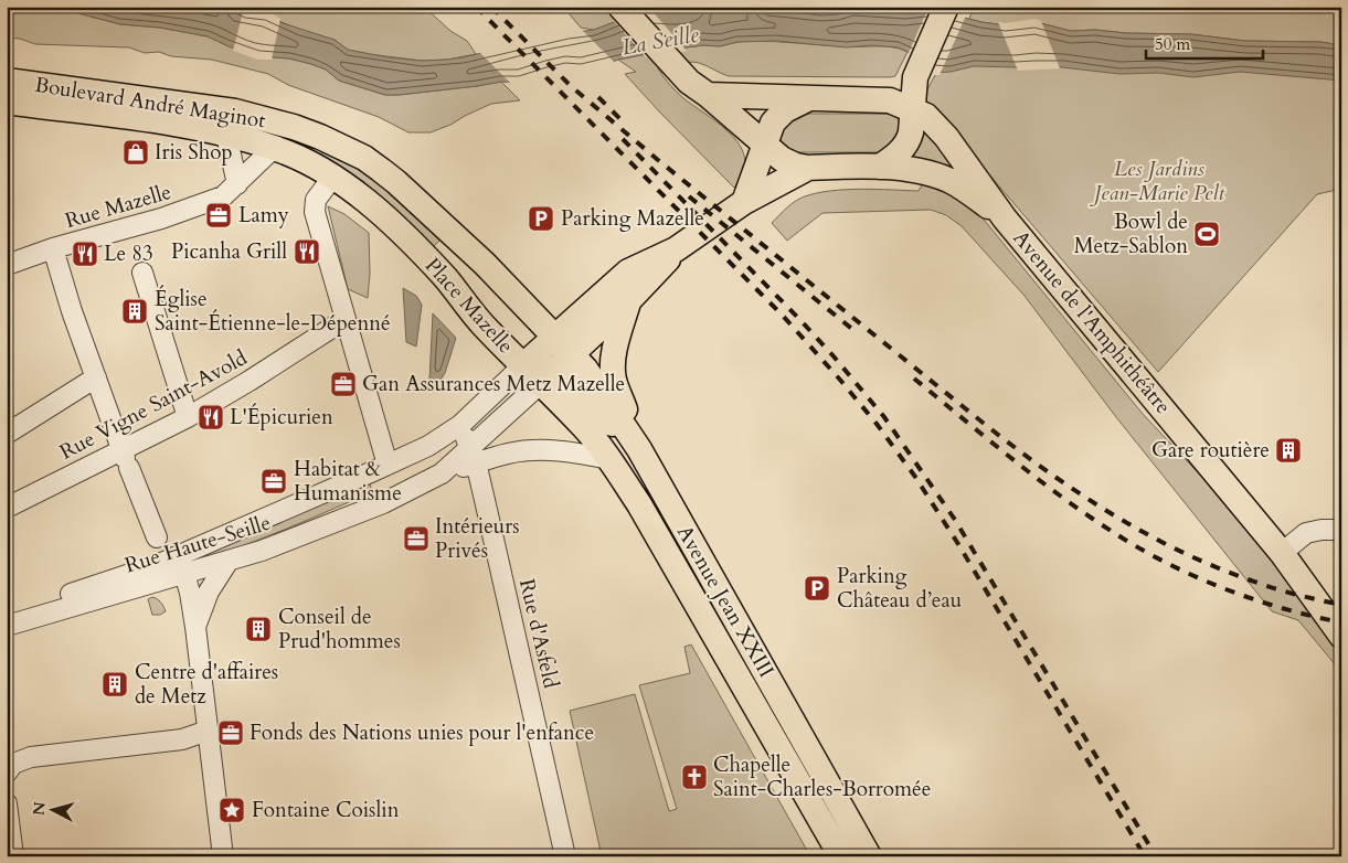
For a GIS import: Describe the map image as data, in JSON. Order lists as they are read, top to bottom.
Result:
{
  "streets": {
    "main road": [
      "Boulevard André Maginot",
      "Place Mazelle",
      "Avenue de l'Amphithéâtre",
      "Avenue Jean XXIII"
    ],
    "street": [
      "Rue Mazelle",
      "Rue Vigne Saint-Avold",
      "Rue Haute-Seille",
      "Rue d'Asfeld"
    ]
  },
  "crossings": [
    ["Boulevard André Maginot", "Rue Mazelle"],
    ["Boulevard André Maginot", "Place Mazelle"],
    ["Rue Mazelle", "Place Mazelle"],
    ["Place Mazelle", "Rue Haute-Seille"],
    ["Place Mazelle", "Avenue Jean XXIII"],
    ["Place Mazelle", "Rue d'Asfeld"],
    ["Rue Haute-Seille", "Rue d'Asfeld"]
  ],
  "water": ["La Seille"],
  "parks": ["Les Jardins Jean-Marie Pelt"],
  "places": {
    "shop": ["Iris Shop"],
    "office": [
      "Lamy",
      "Gan Assurances Metz Mazelle",
      "Habitat & Humanisme",
      "Intérieurs Privés",
      "Fonds des Nations unies pour l'enfance"
    ],
    "parking": ["Parking Mazelle", "Parking Château d’eau"],
    "sports": ["Bowl de Metz-Sablon"],
    "restaurant": ["Picanha Grill", "Le 83", "L'Épicurien"],
    "building": [
      "Église Saint-Étienne-le-Dépenné",
      "Gare routière",
      "Conseil de Prud'hommes",
      "Centre d'affaires de Metz"
    ],
    "church": ["Chapelle Saint-Charles-Borromée"],
    "place": ["Fontaine Coislin"]
  },
  "scale_bar": "50 m",
  "north": "left"
}
